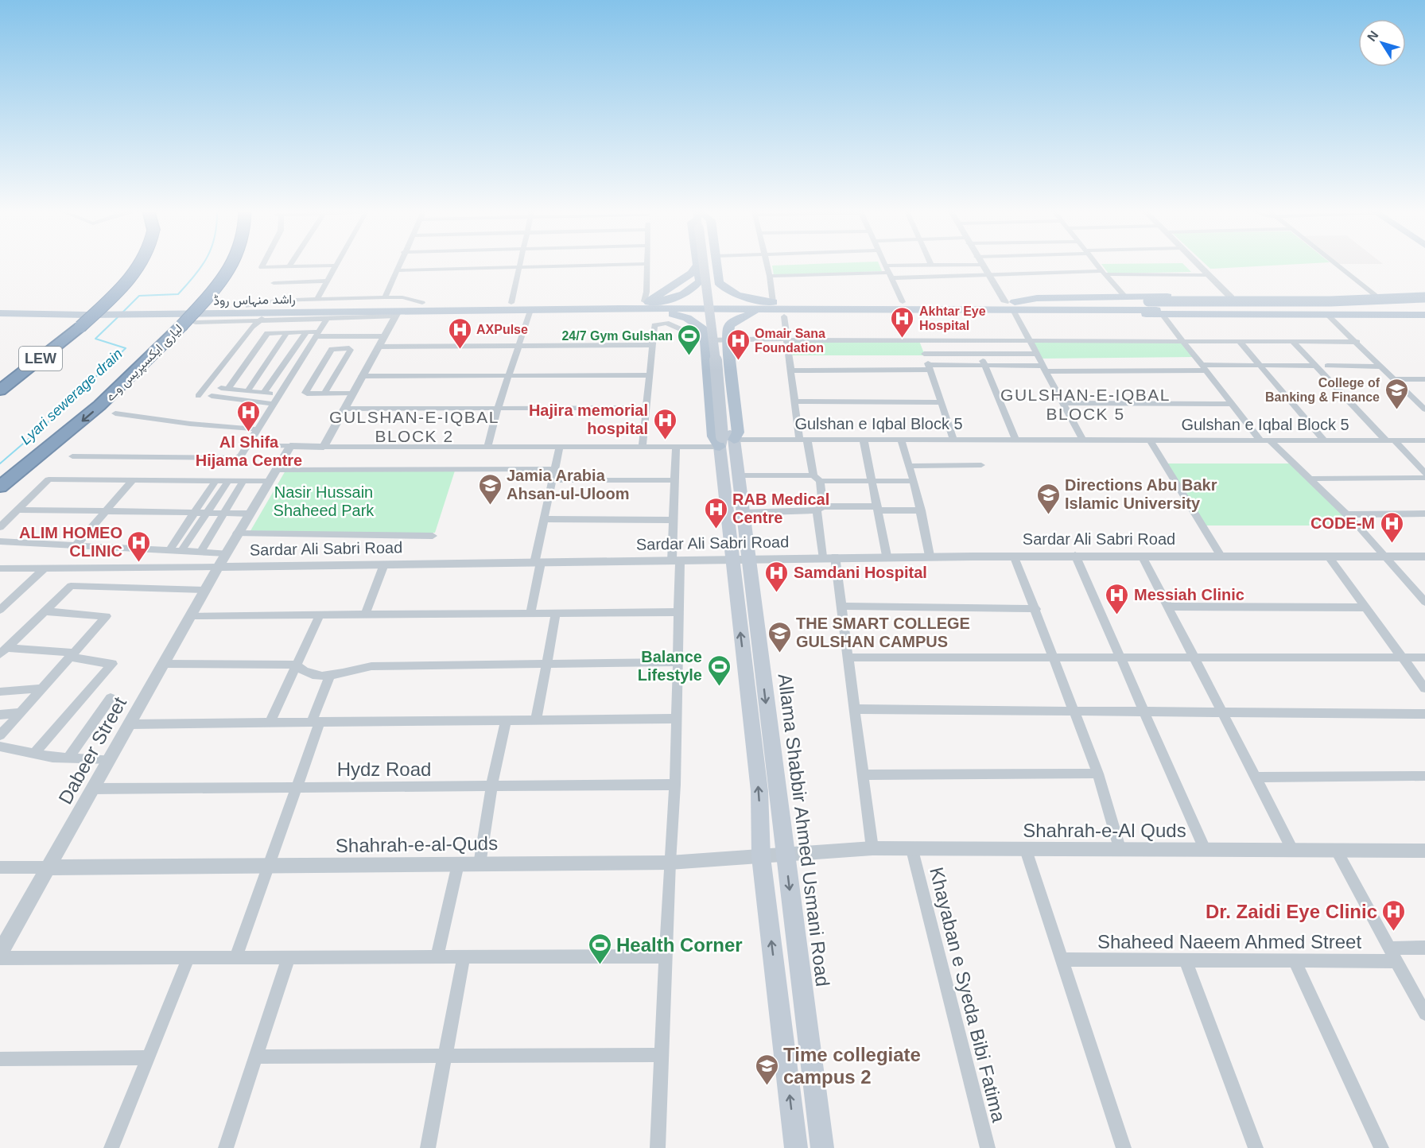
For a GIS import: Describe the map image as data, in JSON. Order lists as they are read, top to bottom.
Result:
{
  "streets": {
    "highway": ["LEW", "لیاری ایکسپریس وے"],
    "main road": ["راشد منہاس روڈ", "Allama Shabbir Ahmed Usmani Road"],
    "street": [
      "Gulshan e Iqbal Block 5",
      "Sardar Ali Sabri Road",
      "Dabeer Street",
      "Hydz Road",
      "Shahrah-e-Al Quds",
      "Shahrah-e-al-Quds",
      "Shaheed Naeem Ahmed Street",
      "Khayaban e Syeda Bibi Fatima"
    ]
  },
  "crossings": [
    ["Gulshan e Iqbal Block 5", "Allama Shabbir Ahmed Usmani Road"],
    ["Sardar Ali Sabri Road", "Dabeer Street"],
    ["Sardar Ali Sabri Road", "Allama Shabbir Ahmed Usmani Road"],
    ["Dabeer Street", "Hydz Road"],
    ["Dabeer Street", "Shahrah-e-al-Quds"],
    ["Allama Shabbir Ahmed Usmani Road", "Shahrah-e-Al Quds"],
    ["Allama Shabbir Ahmed Usmani Road", "Shahrah-e-al-Quds"],
    ["Shahrah-e-Al Quds", "Shahrah-e-al-Quds"],
    ["Shahrah-e-Al Quds", "Khayaban e Syeda Bibi Fatima"]
  ],
  "districts": ["GULSHAN-E-IQBAL BLOCK 5", "GULSHAN-E-IQBAL BLOCK 2"],
  "water": ["Lyari sewerage drain"],
  "parks": ["Nasir Hussain Shaheed Park"],
  "places": {
    "hospital": [
      "Akhtar Eye Hospital",
      "AXPulse",
      "Omair Sana Foundation",
      "Al Shifa Hijama Centre",
      "Hajira memorial hospital",
      "RAB Medical Centre",
      "CODE-M",
      "ALIM HOMEO CLINIC",
      "Samdani Hospital",
      "Messiah Clinic",
      "Dr. Zaidi Eye Clinic"
    ],
    "sports": ["24/7 Gym Gulshan", "Balance Lifestyle", "Health Corner"],
    "school or university": [
      "College of Banking & Finance",
      "Jamia Arabia Ahsan-ul-Uloom",
      "Directions Abu Bakr Islamic University",
      "THE SMART COLLEGE GULSHAN CAMPUS",
      "Time collegiate campus 2"
    ]
  },
  "north": "top left"
}
